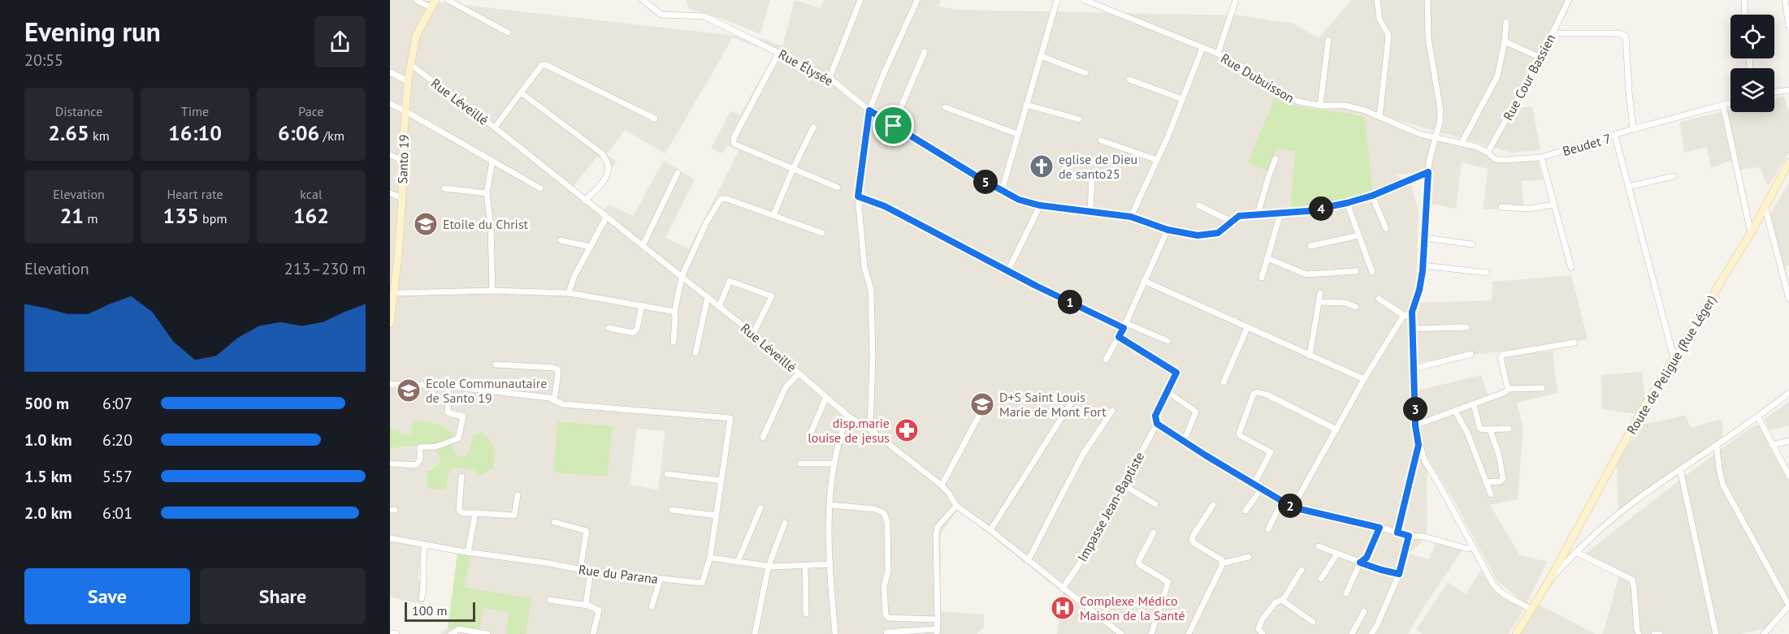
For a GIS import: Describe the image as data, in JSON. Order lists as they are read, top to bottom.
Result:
{
  "streets": {
    "street": [
      "Rue Élysée",
      "Rue Cour Bassien",
      "Rue Dubuisson",
      "Rue Léveillé",
      "Beudet 7",
      "Santo 19",
      "Route de Peligue (Rue Léger)",
      "Impasse Jean-Baptiste",
      "Rue du Parana"
    ]
  },
  "crossings": [
    ["Rue Cour Bassien", "Beudet 7"],
    ["Rue Dubuisson", "Beudet 7"],
    ["Rue Léveillé", "Santo 19"],
    ["Rue Léveillé", "Impasse Jean-Baptiste"]
  ],
  "places": {
    "church": ["eglise de Dieu de santo25"],
    "school or university": ["Etoile du Christ", "Ecole Communautaire de Santo 19", "D+S Saint Louis Marie de Mont Fort"],
    "pharmacy": ["disp.marie louise de jesus"],
    "hospital": ["Complexe Médico Maison de la Santé"]
  },
  "scale_bar": "100 m",
  "page": {
    "heading": ["Evening run", "20:55"],
    "stats": [
      ["Distance", "2.65 km"],
      ["Time", "16:10"],
      ["Pace", "6:06 /km"],
      ["Elevation", "21 m"],
      ["Heart rate", "135 bpm"],
      ["kcal", "162"]
    ],
    "pins": [
      "5",
      "4",
      "1",
      "3",
      "2"
    ],
    "chart": ["Elevation", "213–230 m"],
    "list": [
      {
        "name": "500 m",
        "note": "6:07"
      },
      {
        "name": "1.0 km",
        "note": "6:20"
      },
      {
        "name": "1.5 km",
        "note": "5:57"
      },
      {
        "name": "2.0 km",
        "note": "6:01"
      }
    ],
    "buttons": ["Save", "Share"],
    "scale": "100 m"
  }
}
